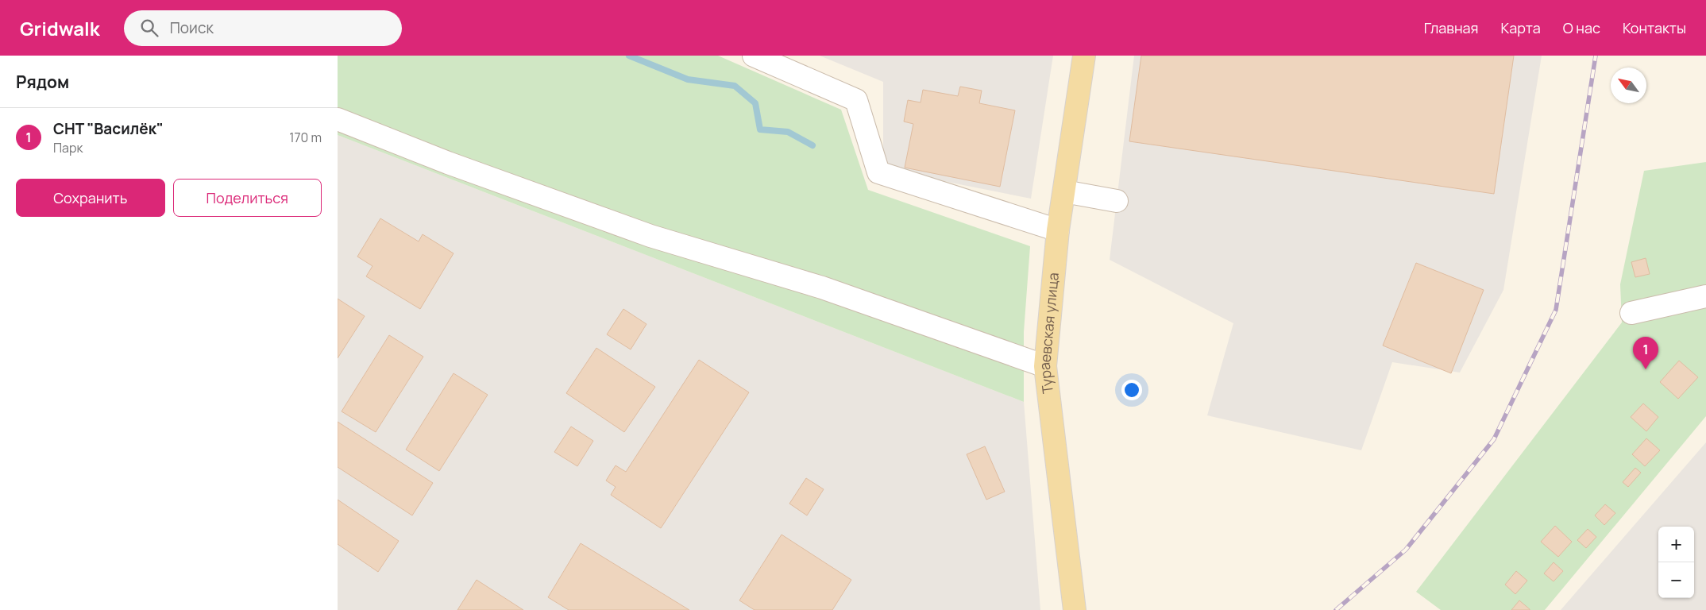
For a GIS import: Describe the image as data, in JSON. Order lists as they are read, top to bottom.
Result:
{
  "streets": {
    "main road": ["Тураевская улица"]
  },
  "north": "top left",
  "page": {
    "header": "Gridwalk",
    "search": "Поиск",
    "nav": [
      "Главная",
      "Карта",
      "О нас",
      "Контакты"
    ],
    "heading": "Рядом",
    "list": [
      {
        "mark": "1",
        "name": "СНТ \"Василёк\"",
        "note": "Парк",
        "value": "170 m"
      }
    ],
    "buttons": ["Сохранить", "Поделиться"],
    "pins": "1",
    "map_buttons": ["+", "−"]
  }
}
